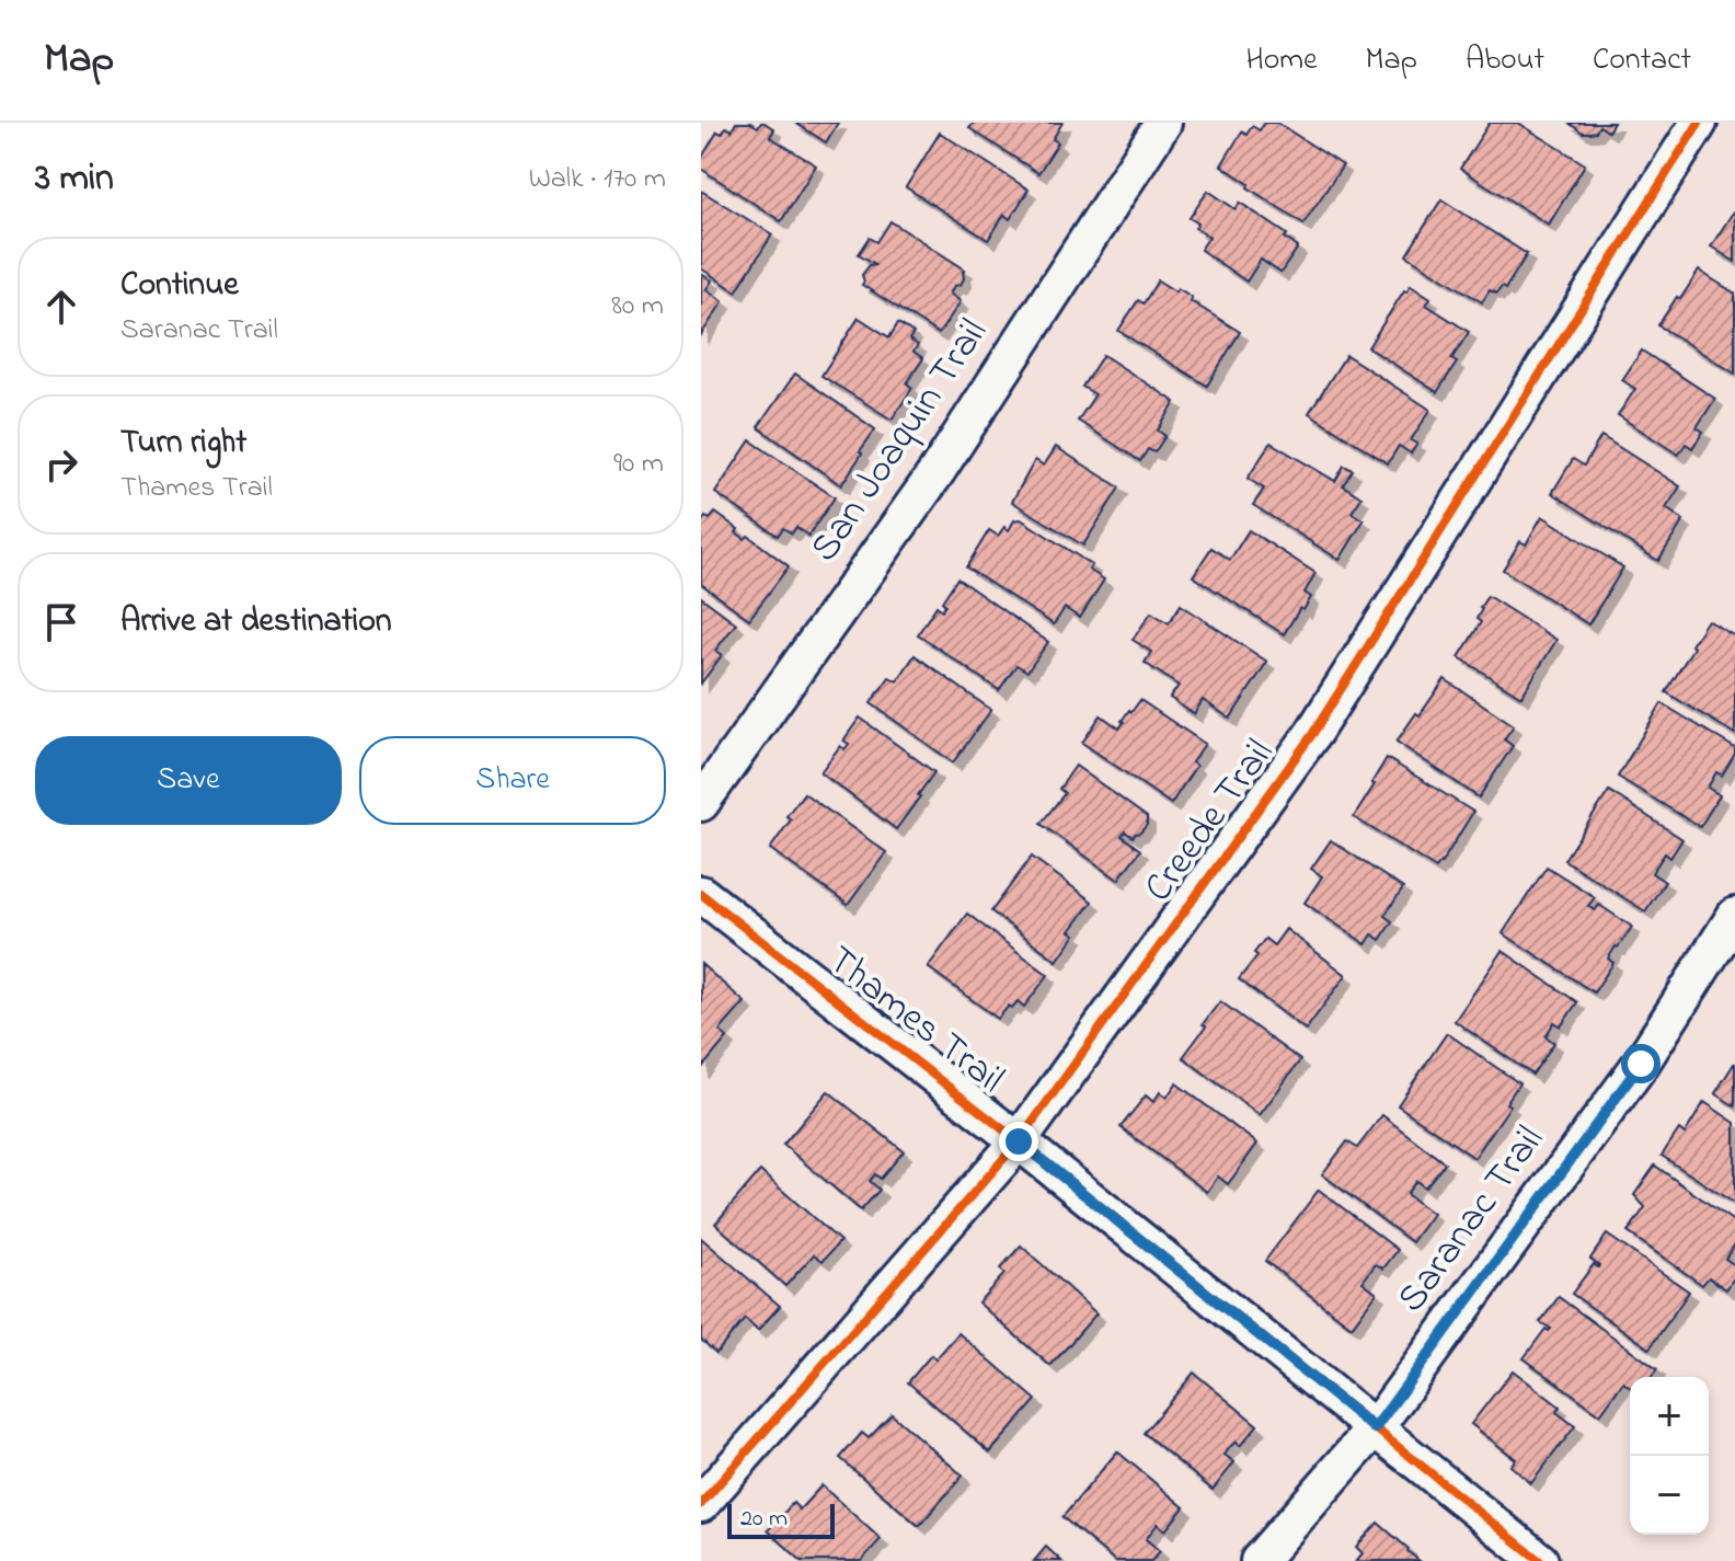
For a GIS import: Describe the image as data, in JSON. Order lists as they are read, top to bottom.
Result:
{
  "streets": {
    "street": [
      "San Joaquin Trail",
      "Creede Trail",
      "Thames Trail",
      "Saranac Trail"
    ]
  },
  "crossings": [
    ["Creede Trail", "Thames Trail"],
    ["Thames Trail", "Saranac Trail"]
  ],
  "scale_bar": "20 m",
  "page": {
    "header": "Map",
    "nav": [
      "Home",
      "Map",
      "About",
      "Contact"
    ],
    "heading": ["3 min", "Walk · 170 m"],
    "list": [
      ["Continue", "Saranac Trail", "80 m"],
      ["Turn right", "Thames Trail", "90 m"],
      "Arrive at destination"
    ],
    "buttons": ["Save", "Share"],
    "map_buttons": ["+", "−"],
    "scale": "20 m"
  }
}
